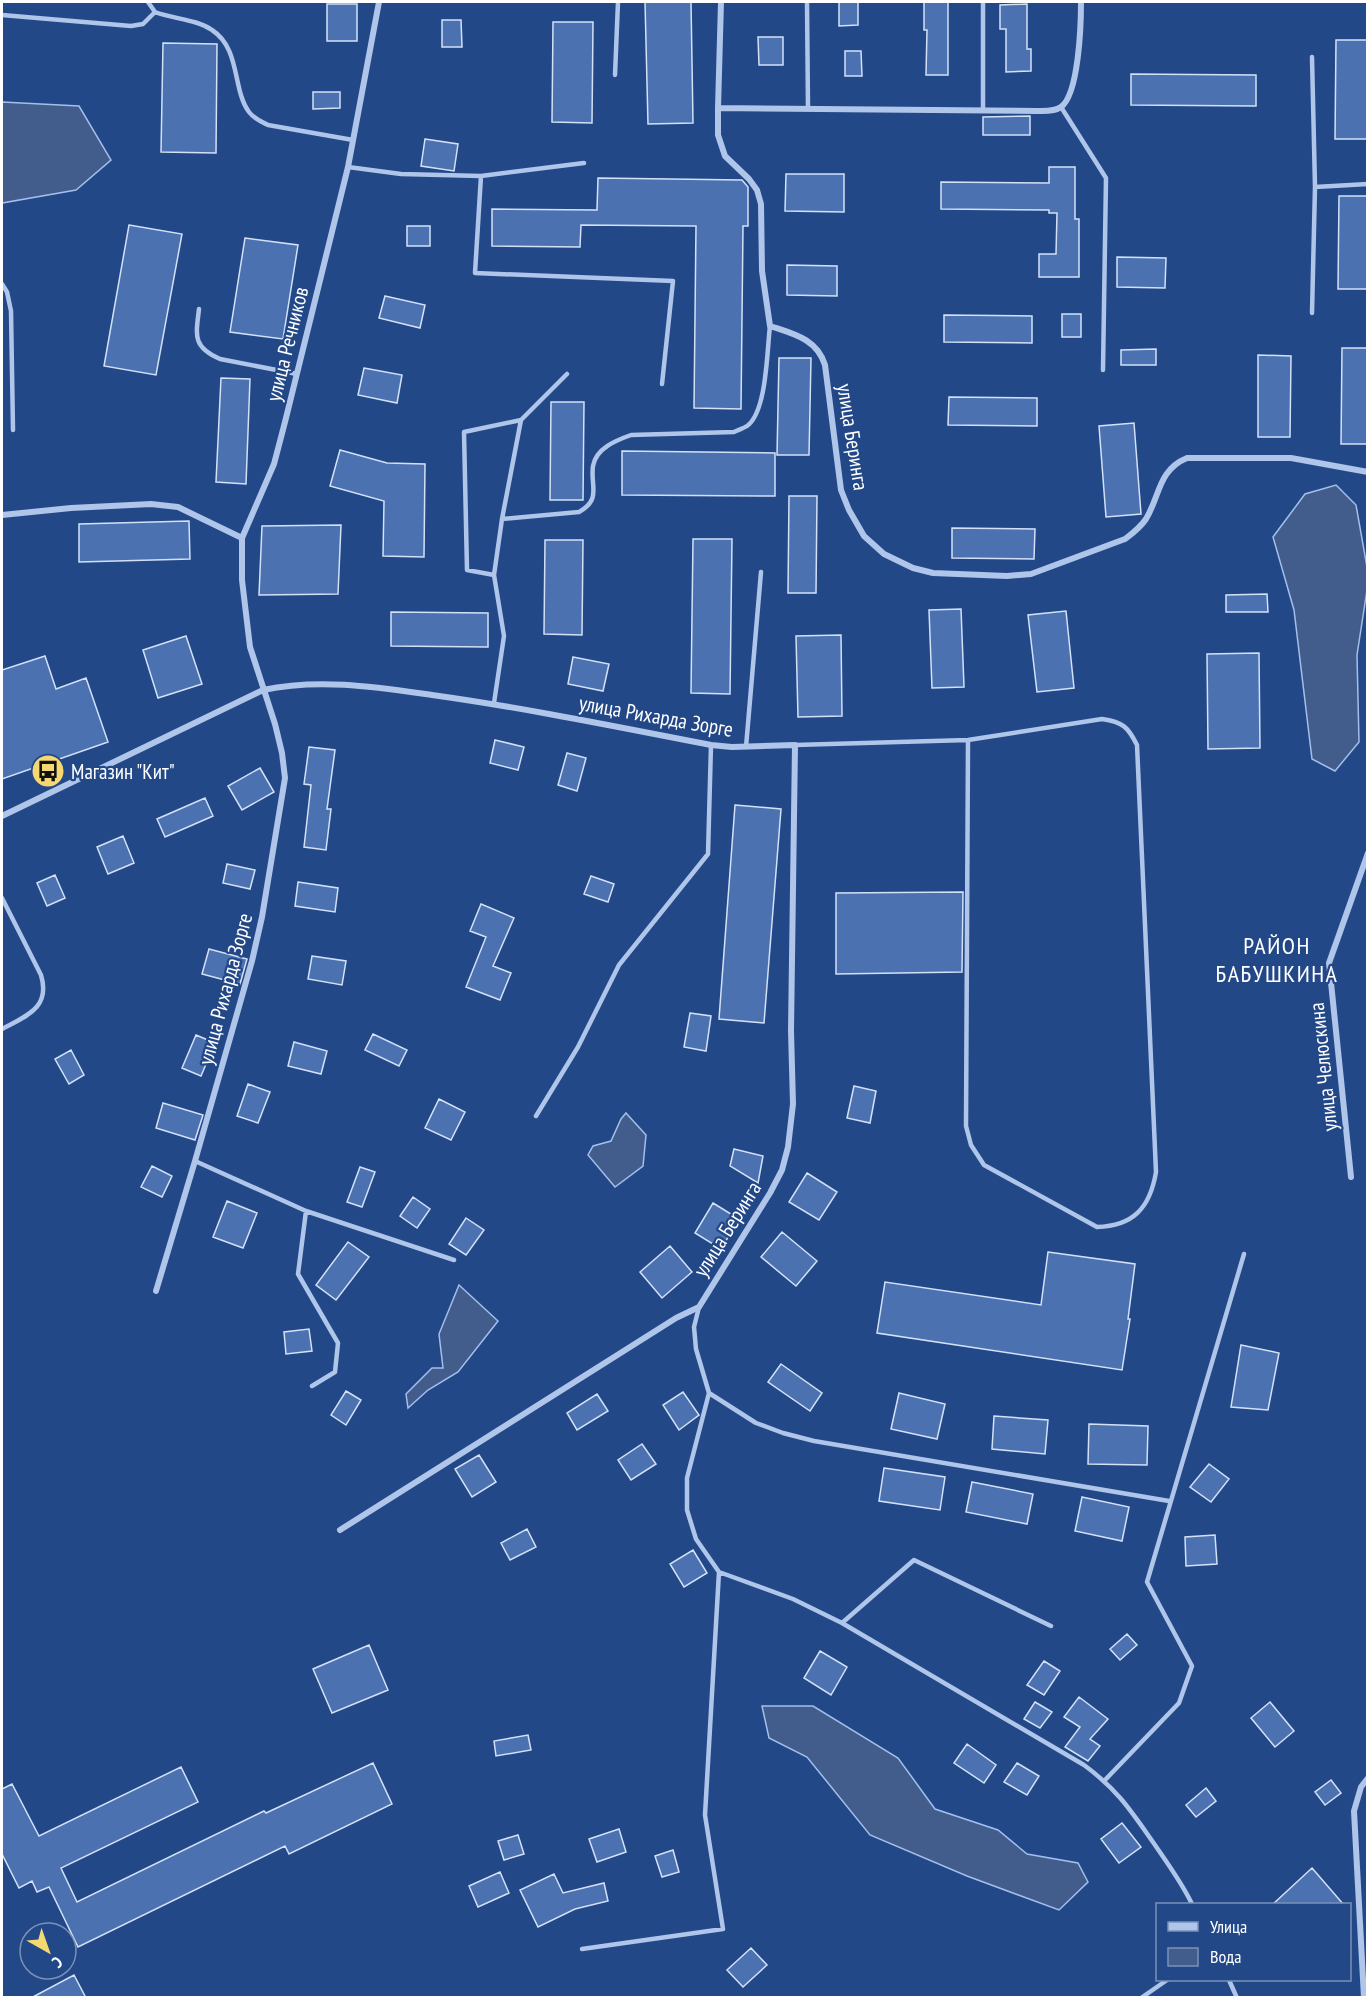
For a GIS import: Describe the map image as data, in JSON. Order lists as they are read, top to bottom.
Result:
{
  "streets": {
    "street": [
      "улица Речников",
      "улица Беринга",
      "улица Рихарда Зорге",
      "улица Челюскина"
    ]
  },
  "crossings": [
    ["улица Речников", "улица Рихарда Зорге"],
    ["улица Беринга", "улица Рихарда Зорге"]
  ],
  "districts": ["РАЙОН БАБУШКИНА"],
  "places": {
    "bus stop": ["Магазин \"Кит\""]
  },
  "legend": ["Улица", "Вода"],
  "north": "bottom right"
}
